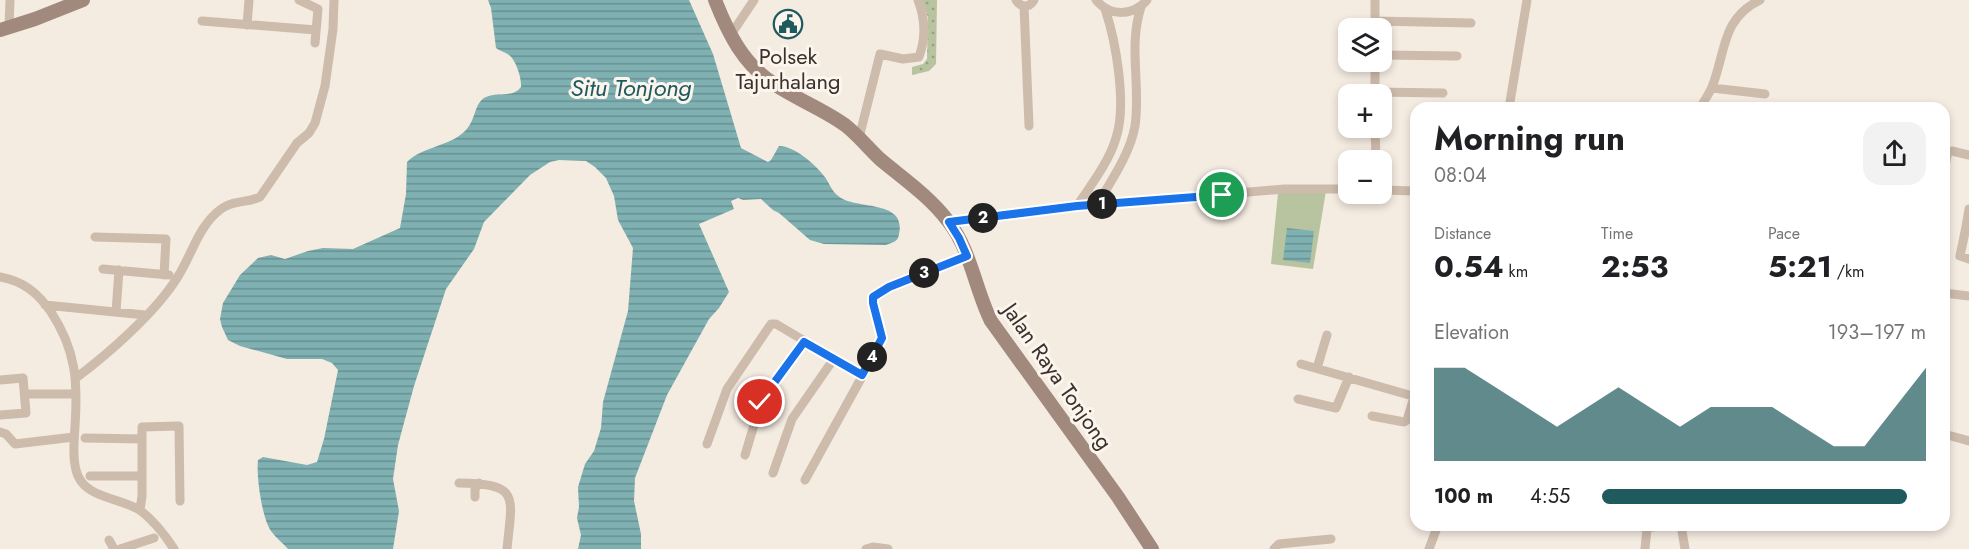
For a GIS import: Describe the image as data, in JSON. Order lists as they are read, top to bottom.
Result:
{
  "streets": {
    "main road": ["Jalan Raya Tonjong"]
  },
  "water": ["Situ Tonjong"],
  "places": {
    "public building": ["Polsek Tajurhalang"]
  },
  "page": {
    "map_buttons": ["+", "−"],
    "heading": ["Morning run", "08:04"],
    "pins": [
      "1",
      "2",
      "3",
      "4"
    ],
    "stats": [
      ["Distance", "0.54 km"],
      ["Time", "2:53"],
      ["Pace", "5:21 /km"]
    ],
    "chart": ["Elevation", "193–197 m"],
    "list": [
      {
        "name": "100 m",
        "note": "4:55"
      }
    ]
  }
}
